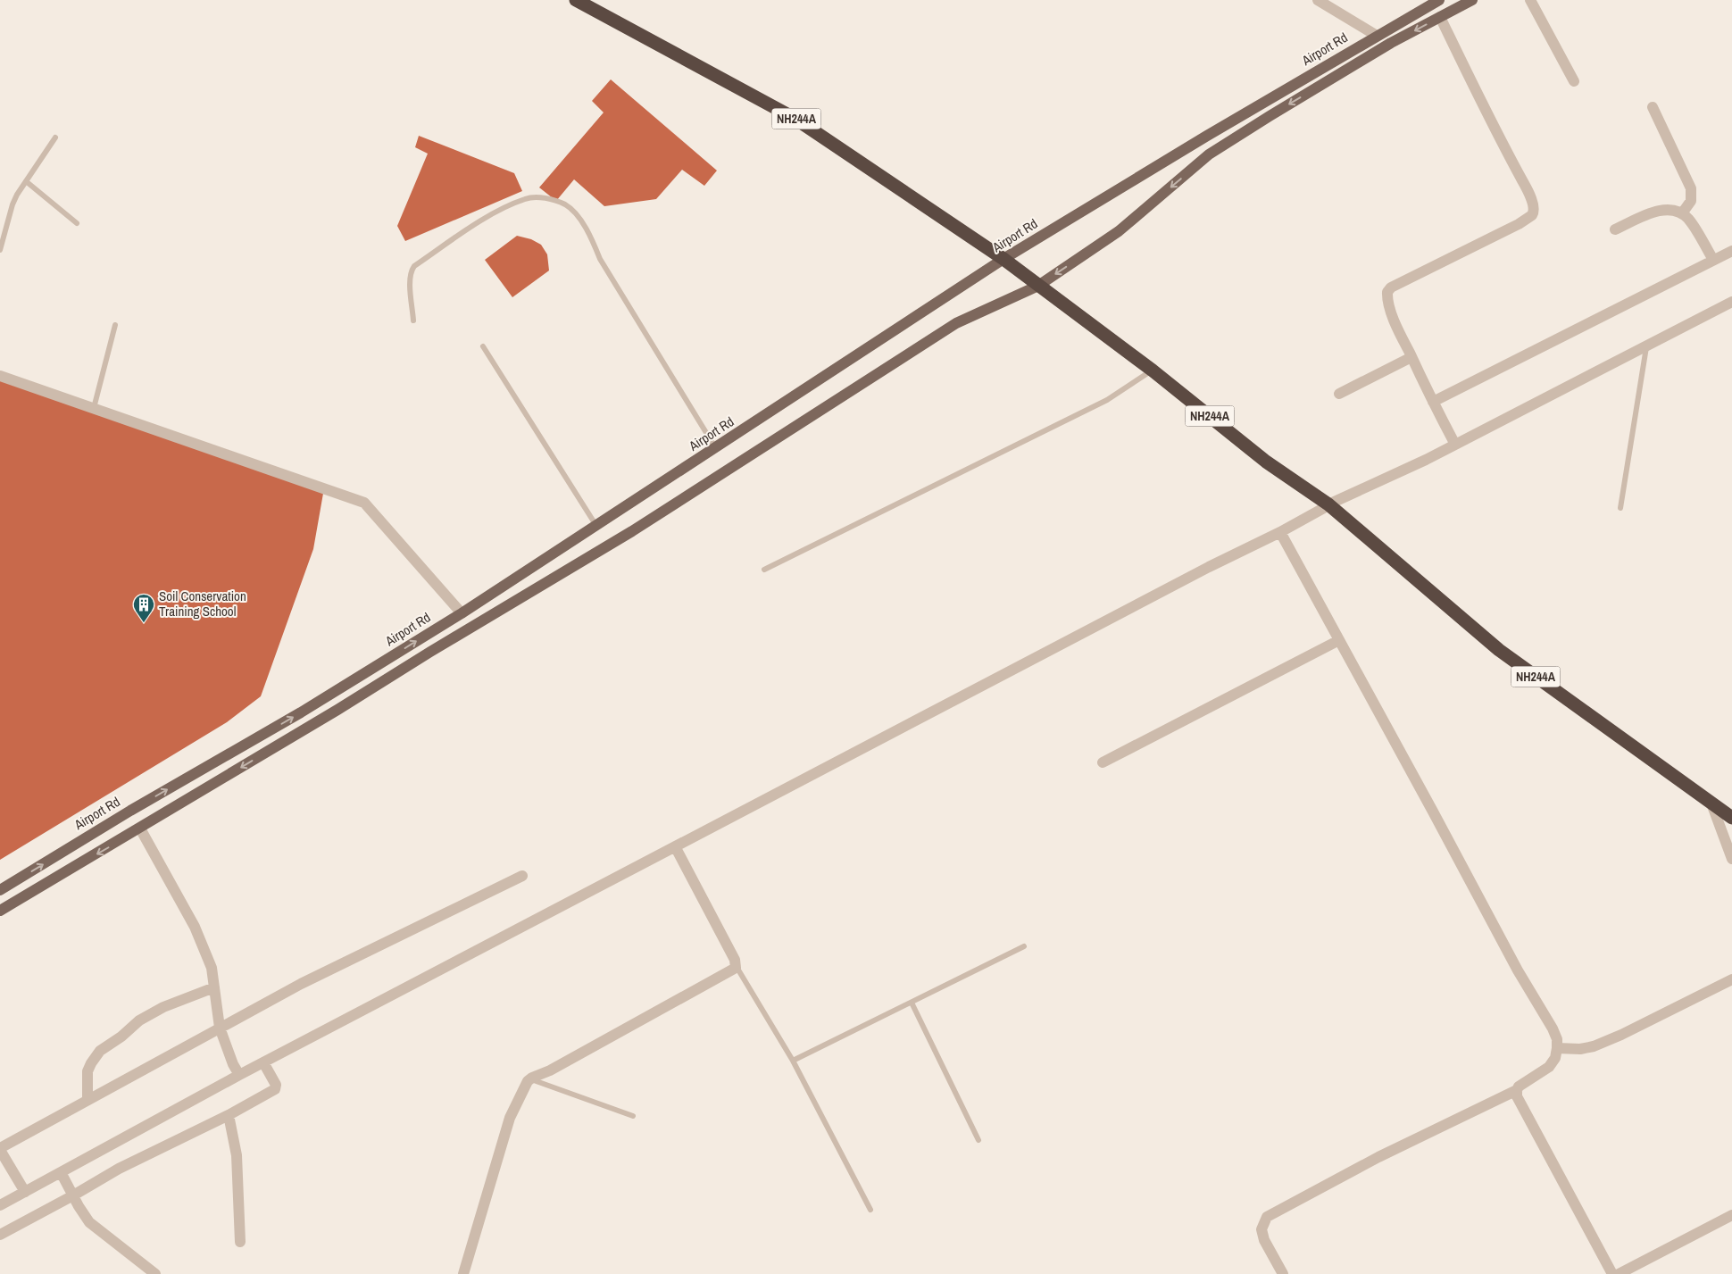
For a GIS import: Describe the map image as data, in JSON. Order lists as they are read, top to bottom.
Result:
{
  "streets": {
    "highway": ["NH244A"],
    "main road": ["Airport Rd"]
  },
  "crossings": [
    ["Airport Rd", "NH244A"]
  ],
  "places": {
    "building": ["Soil Conservation Training School"]
  }
}
